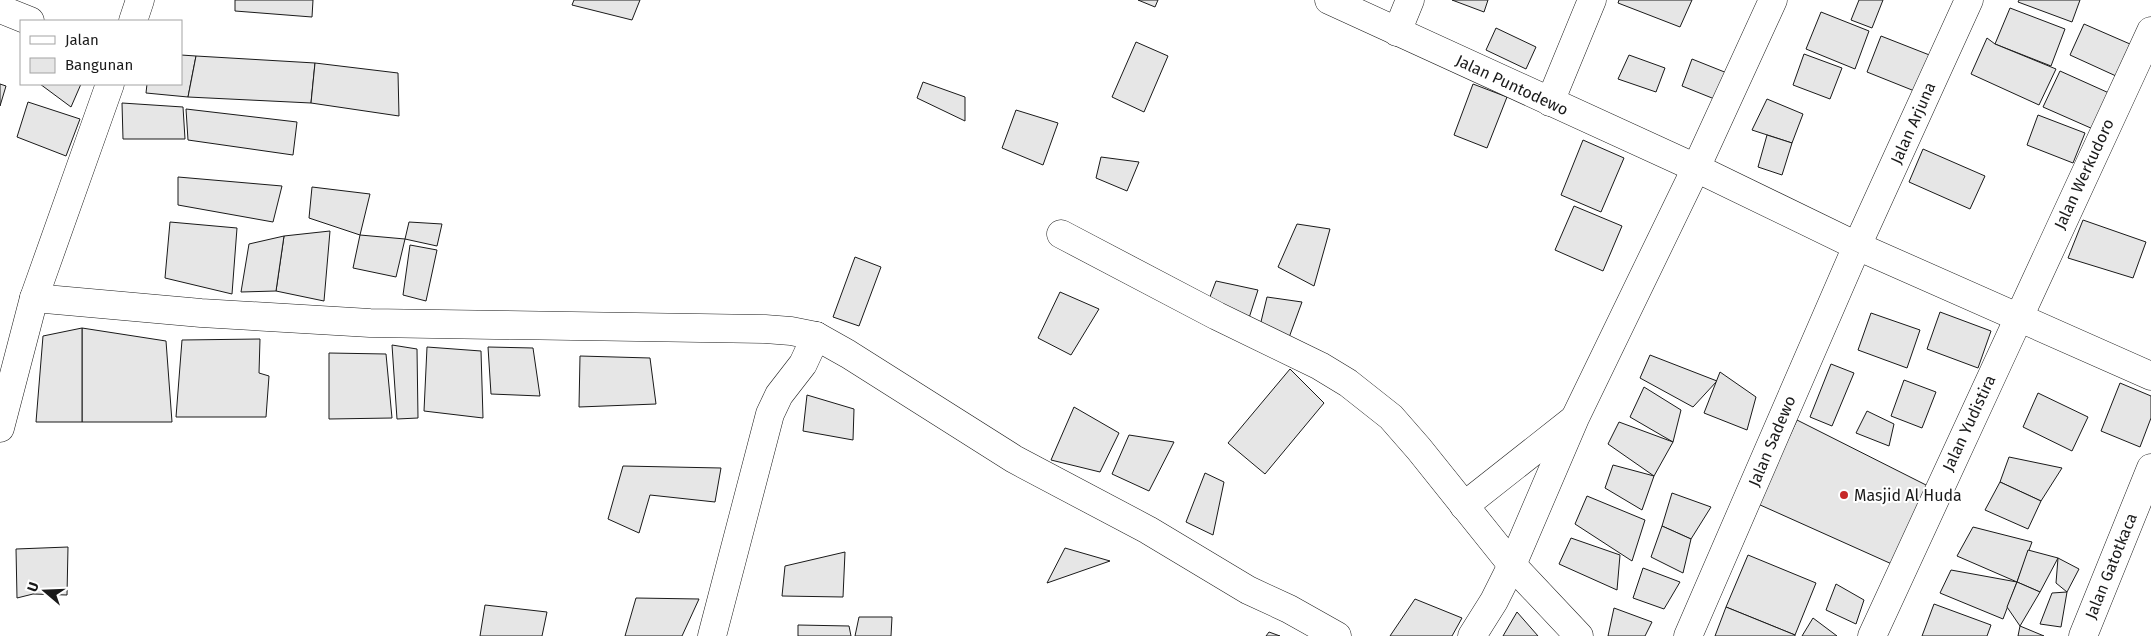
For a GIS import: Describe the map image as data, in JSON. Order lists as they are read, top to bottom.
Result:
{
  "streets": {
    "street": [
      "Jalan Puntodewo",
      "Jalan Arjuna",
      "Jalan Werkudoro",
      "Jalan Yudistira",
      "Jalan Sadewo",
      "Jalan Gatotkaca"
    ]
  },
  "crossings": [
    ["Jalan Puntodewo", "Jalan Arjuna"],
    ["Jalan Puntodewo", "Jalan Werkudoro"],
    ["Jalan Puntodewo", "Jalan Yudistira"],
    ["Jalan Puntodewo", "Jalan Sadewo"],
    ["Jalan Arjuna", "Jalan Sadewo"],
    ["Jalan Werkudoro", "Jalan Yudistira"]
  ],
  "places": ["Masjid Al Huda"],
  "legend": ["Jalan", "Bangunan"],
  "north": "left"
}
